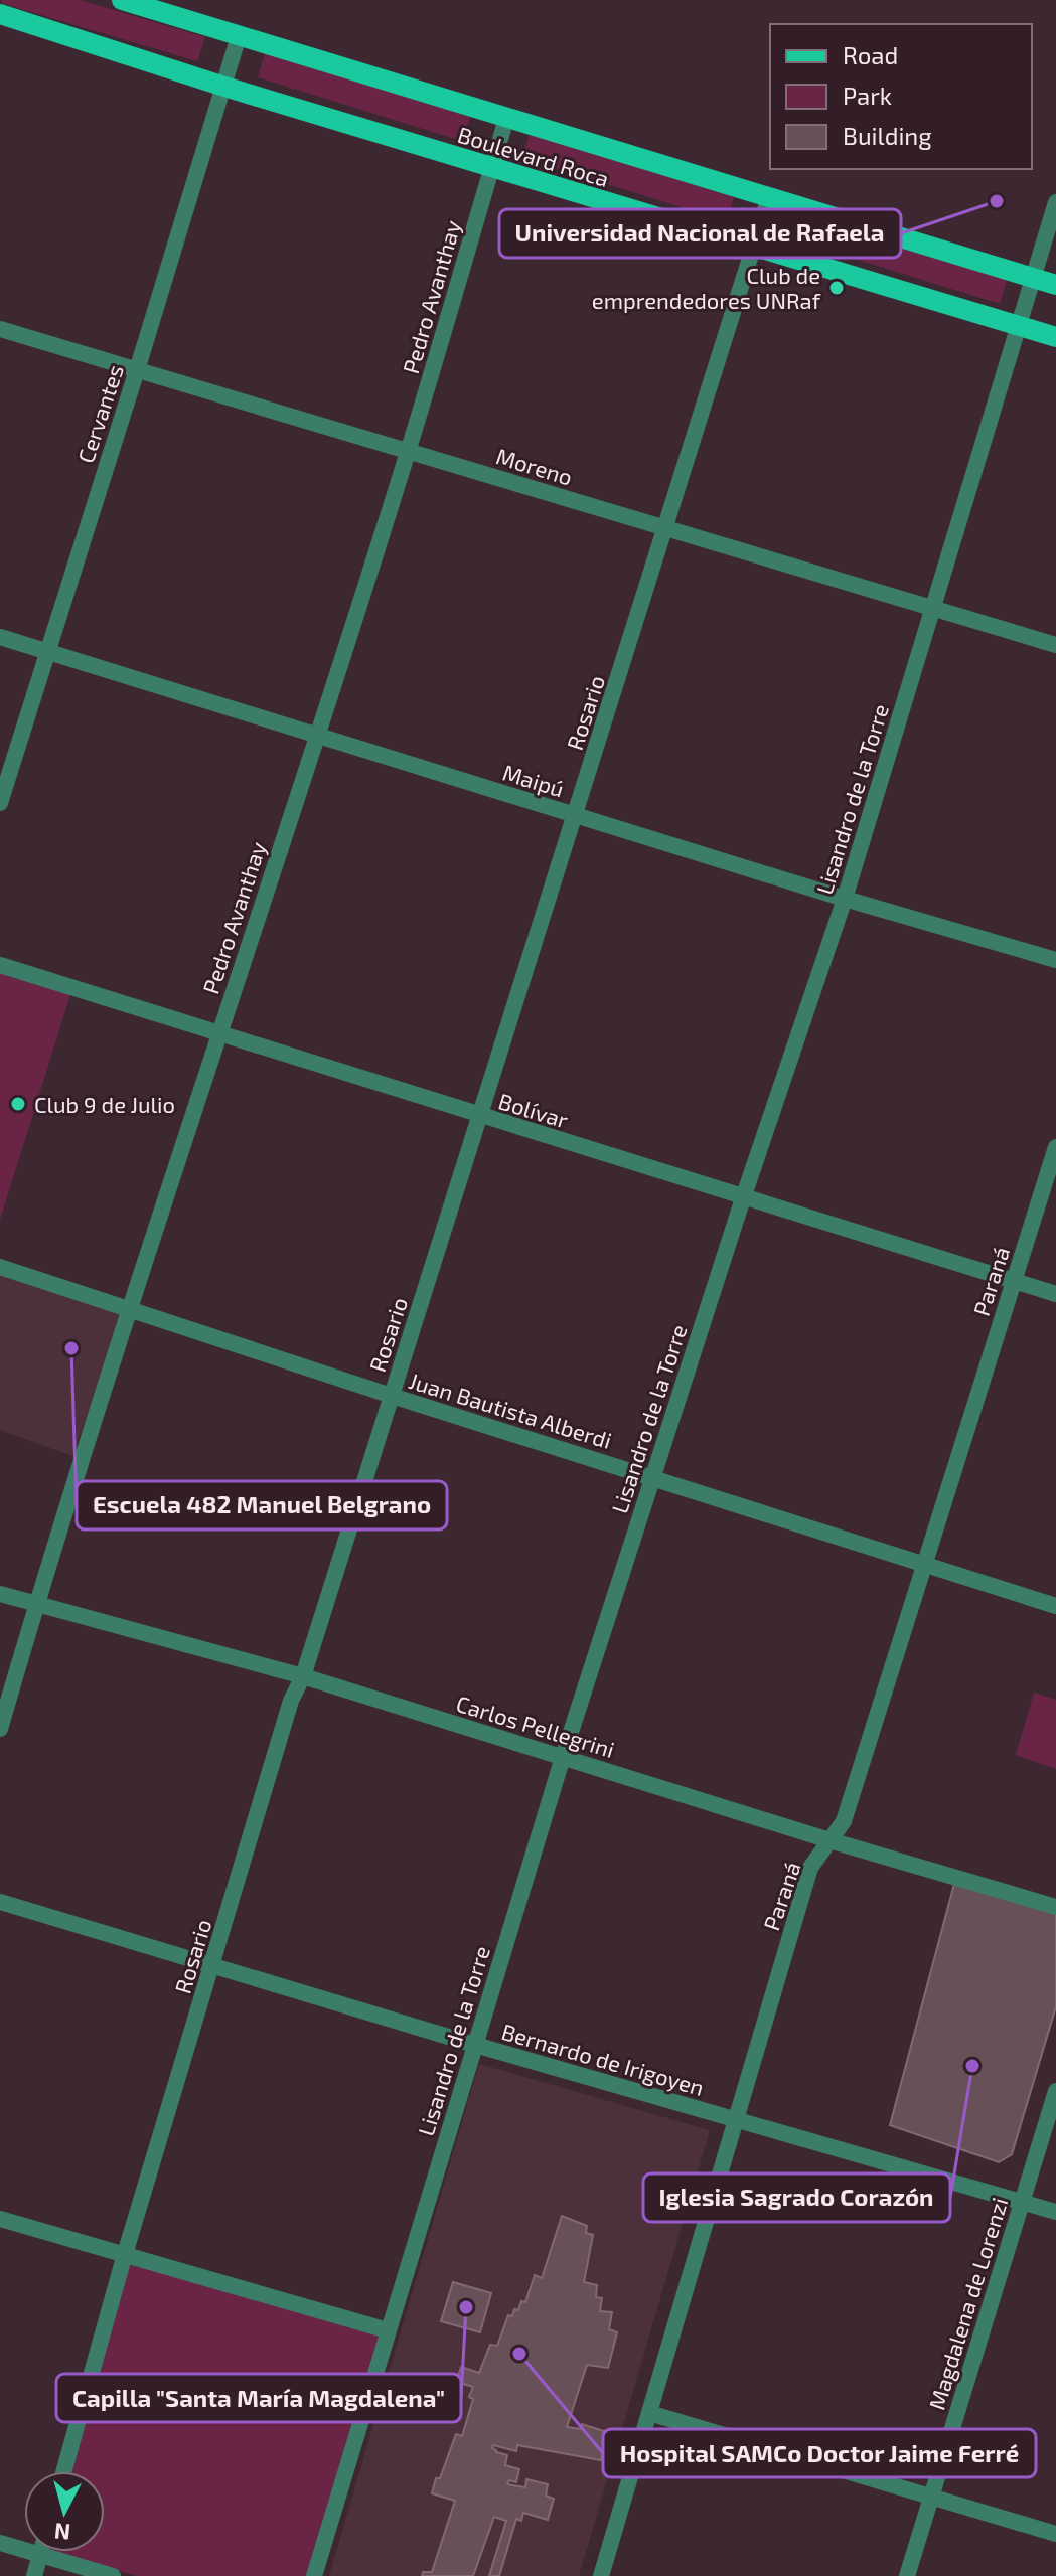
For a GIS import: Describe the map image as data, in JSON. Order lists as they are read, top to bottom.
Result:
{
  "streets": {
    "main road": ["Boulevard Roca"],
    "street": [
      "Pedro Avanthay",
      "Cervantes",
      "Moreno",
      "Rosario",
      "Maipú",
      "Lisandro de la Torre",
      "Bolívar",
      "Paraná",
      "Juan Bautista Alberdi",
      "Carlos Pellegrini",
      "Bernardo de Irigoyen",
      "Magdalena de Lorenzi"
    ]
  },
  "crossings": [
    ["Boulevard Roca", "Pedro Avanthay"],
    ["Boulevard Roca", "Cervantes"],
    ["Boulevard Roca", "Rosario"],
    ["Boulevard Roca", "Lisandro de la Torre"],
    ["Pedro Avanthay", "Moreno"],
    ["Pedro Avanthay", "Maipú"],
    ["Pedro Avanthay", "Bolívar"],
    ["Pedro Avanthay", "Juan Bautista Alberdi"],
    ["Pedro Avanthay", "Carlos Pellegrini"],
    ["Cervantes", "Moreno"],
    ["Cervantes", "Maipú"],
    ["Moreno", "Rosario"],
    ["Moreno", "Lisandro de la Torre"],
    ["Rosario", "Maipú"],
    ["Rosario", "Bolívar"],
    ["Rosario", "Juan Bautista Alberdi"],
    ["Rosario", "Carlos Pellegrini"],
    ["Rosario", "Bernardo de Irigoyen"],
    ["Maipú", "Lisandro de la Torre"],
    ["Lisandro de la Torre", "Bolívar"],
    ["Lisandro de la Torre", "Juan Bautista Alberdi"],
    ["Lisandro de la Torre", "Carlos Pellegrini"],
    ["Lisandro de la Torre", "Bernardo de Irigoyen"],
    ["Bolívar", "Paraná"],
    ["Paraná", "Juan Bautista Alberdi"],
    ["Paraná", "Carlos Pellegrini"],
    ["Paraná", "Bernardo de Irigoyen"],
    ["Bernardo de Irigoyen", "Magdalena de Lorenzi"]
  ],
  "places": [
    "Universidad Nacional de Rafaela",
    "Club de emprendedores UNRaf",
    "Club 9 de Julio",
    "Escuela 482 Manuel Belgrano",
    "Iglesia Sagrado Corazón",
    "Capilla \"Santa María Magdalena\"",
    "Hospital SAMCo Doctor Jaime Ferré"
  ],
  "legend": ["Road", "Park", "Building"],
  "north": "bottom"
}
